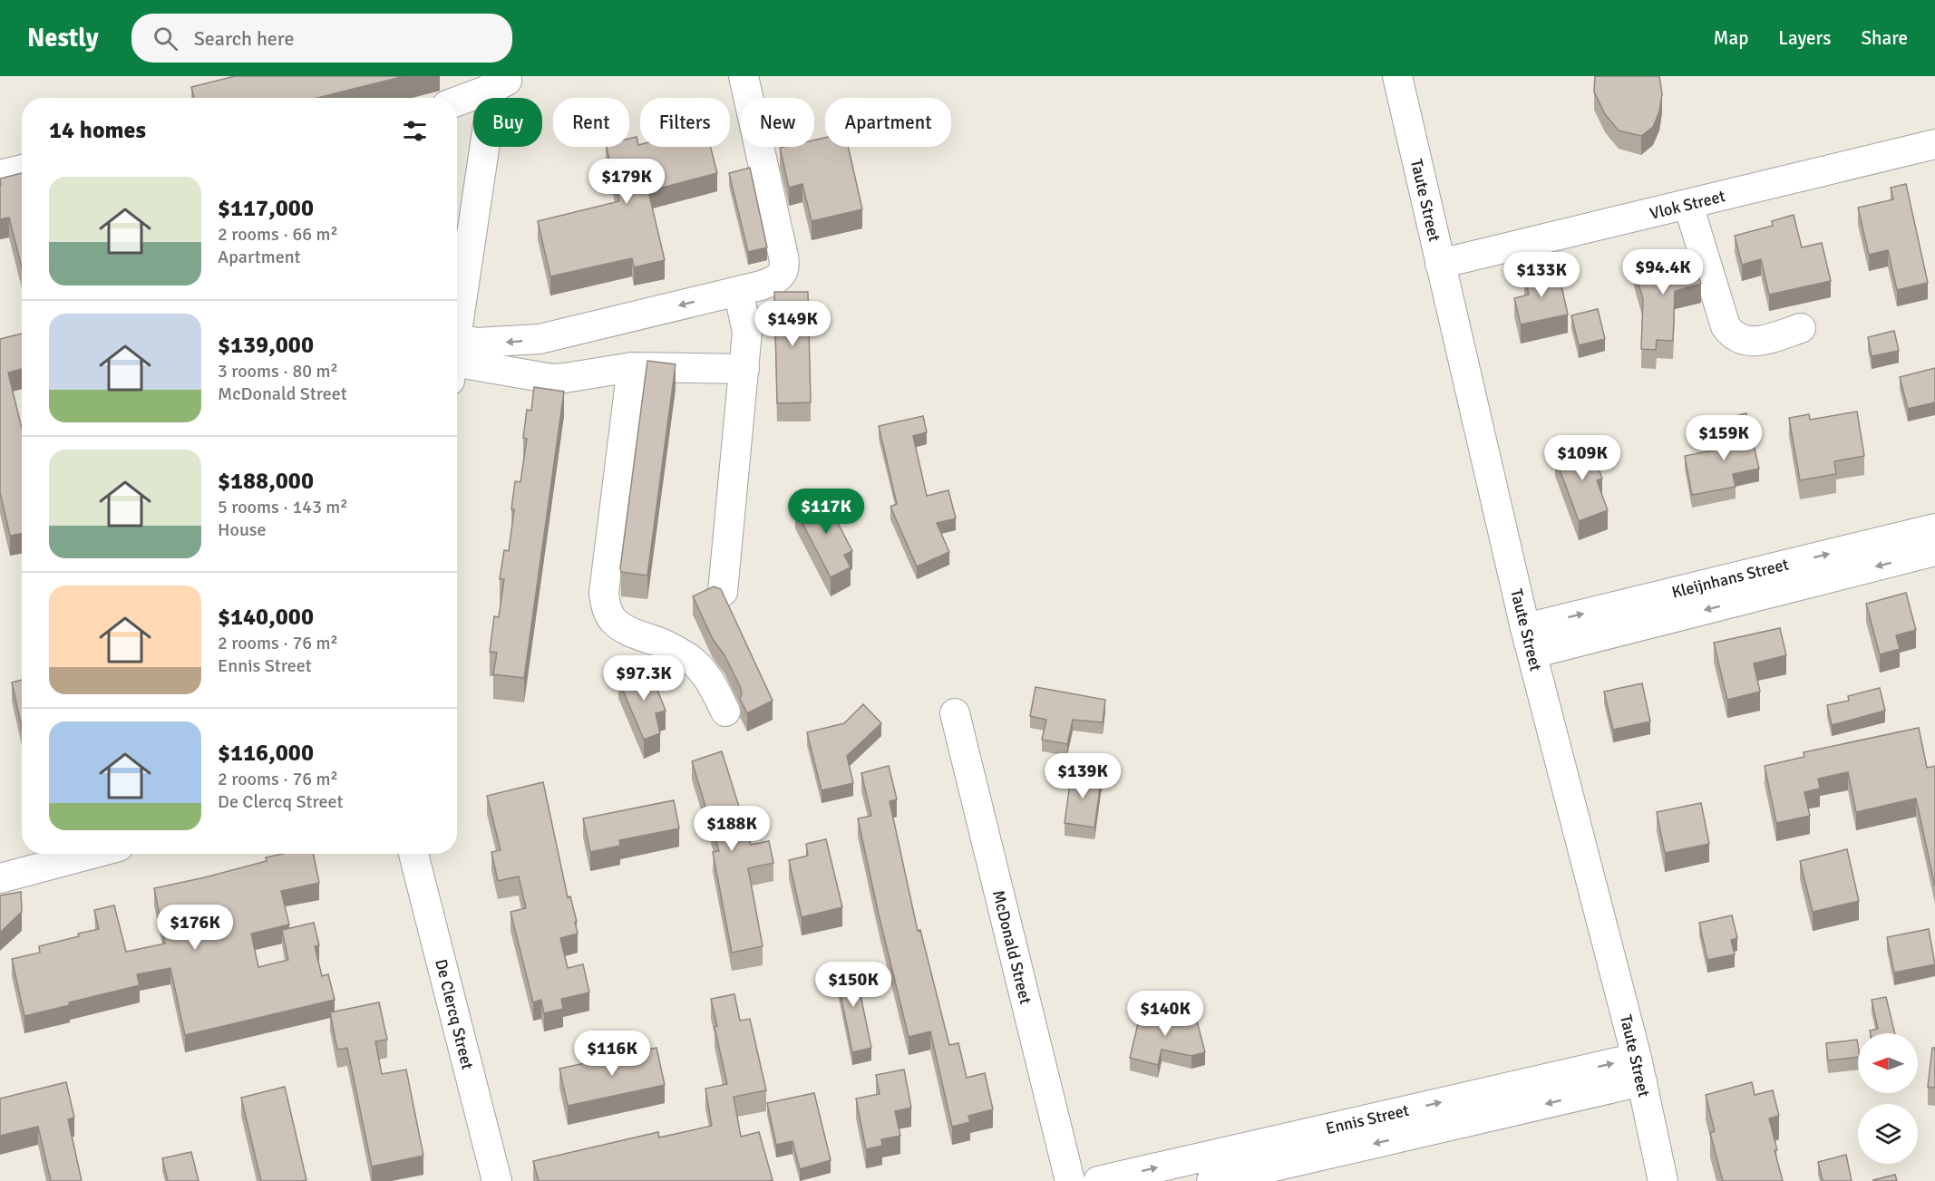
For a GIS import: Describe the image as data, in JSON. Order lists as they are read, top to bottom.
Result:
{
  "streets": {
    "street": [
      "Taute Street",
      "Vlok Street",
      "Kleijnhans Street",
      "McDonald Street",
      "De Clercq Street",
      "Ennis Street"
    ]
  },
  "crossings": [
    ["Taute Street", "Vlok Street"],
    ["Taute Street", "Kleijnhans Street"],
    ["Taute Street", "Ennis Street"]
  ],
  "north": "left",
  "page": {
    "header": "Nestly",
    "search": "Search here",
    "nav": ["Map", "Layers", "Share"],
    "chip": [
      "Buy",
      "Rent",
      "Filters",
      "New",
      "Apartment"
    ],
    "heading": "14 homes",
    "price": [
      "$179K",
      "$94.4K",
      "$133K",
      "$149K",
      "$159K",
      "$109K",
      "$117K",
      "$97.3K",
      "$139K",
      "$188K",
      "$176K",
      "$150K",
      "$140K",
      "$116K"
    ],
    "list": [
      {
        "name": "$117,000",
        "note": "2 rooms · 66 m² · Apartment"
      },
      {
        "name": "$139,000",
        "note": "3 rooms · 80 m² · McDonald Street"
      },
      {
        "name": "$188,000",
        "note": "5 rooms · 143 m² · House"
      },
      {
        "name": "$140,000",
        "note": "2 rooms · 76 m² · Ennis Street"
      },
      {
        "name": "$116,000",
        "note": "2 rooms · 76 m² · De Clercq Street"
      }
    ]
  }
}
